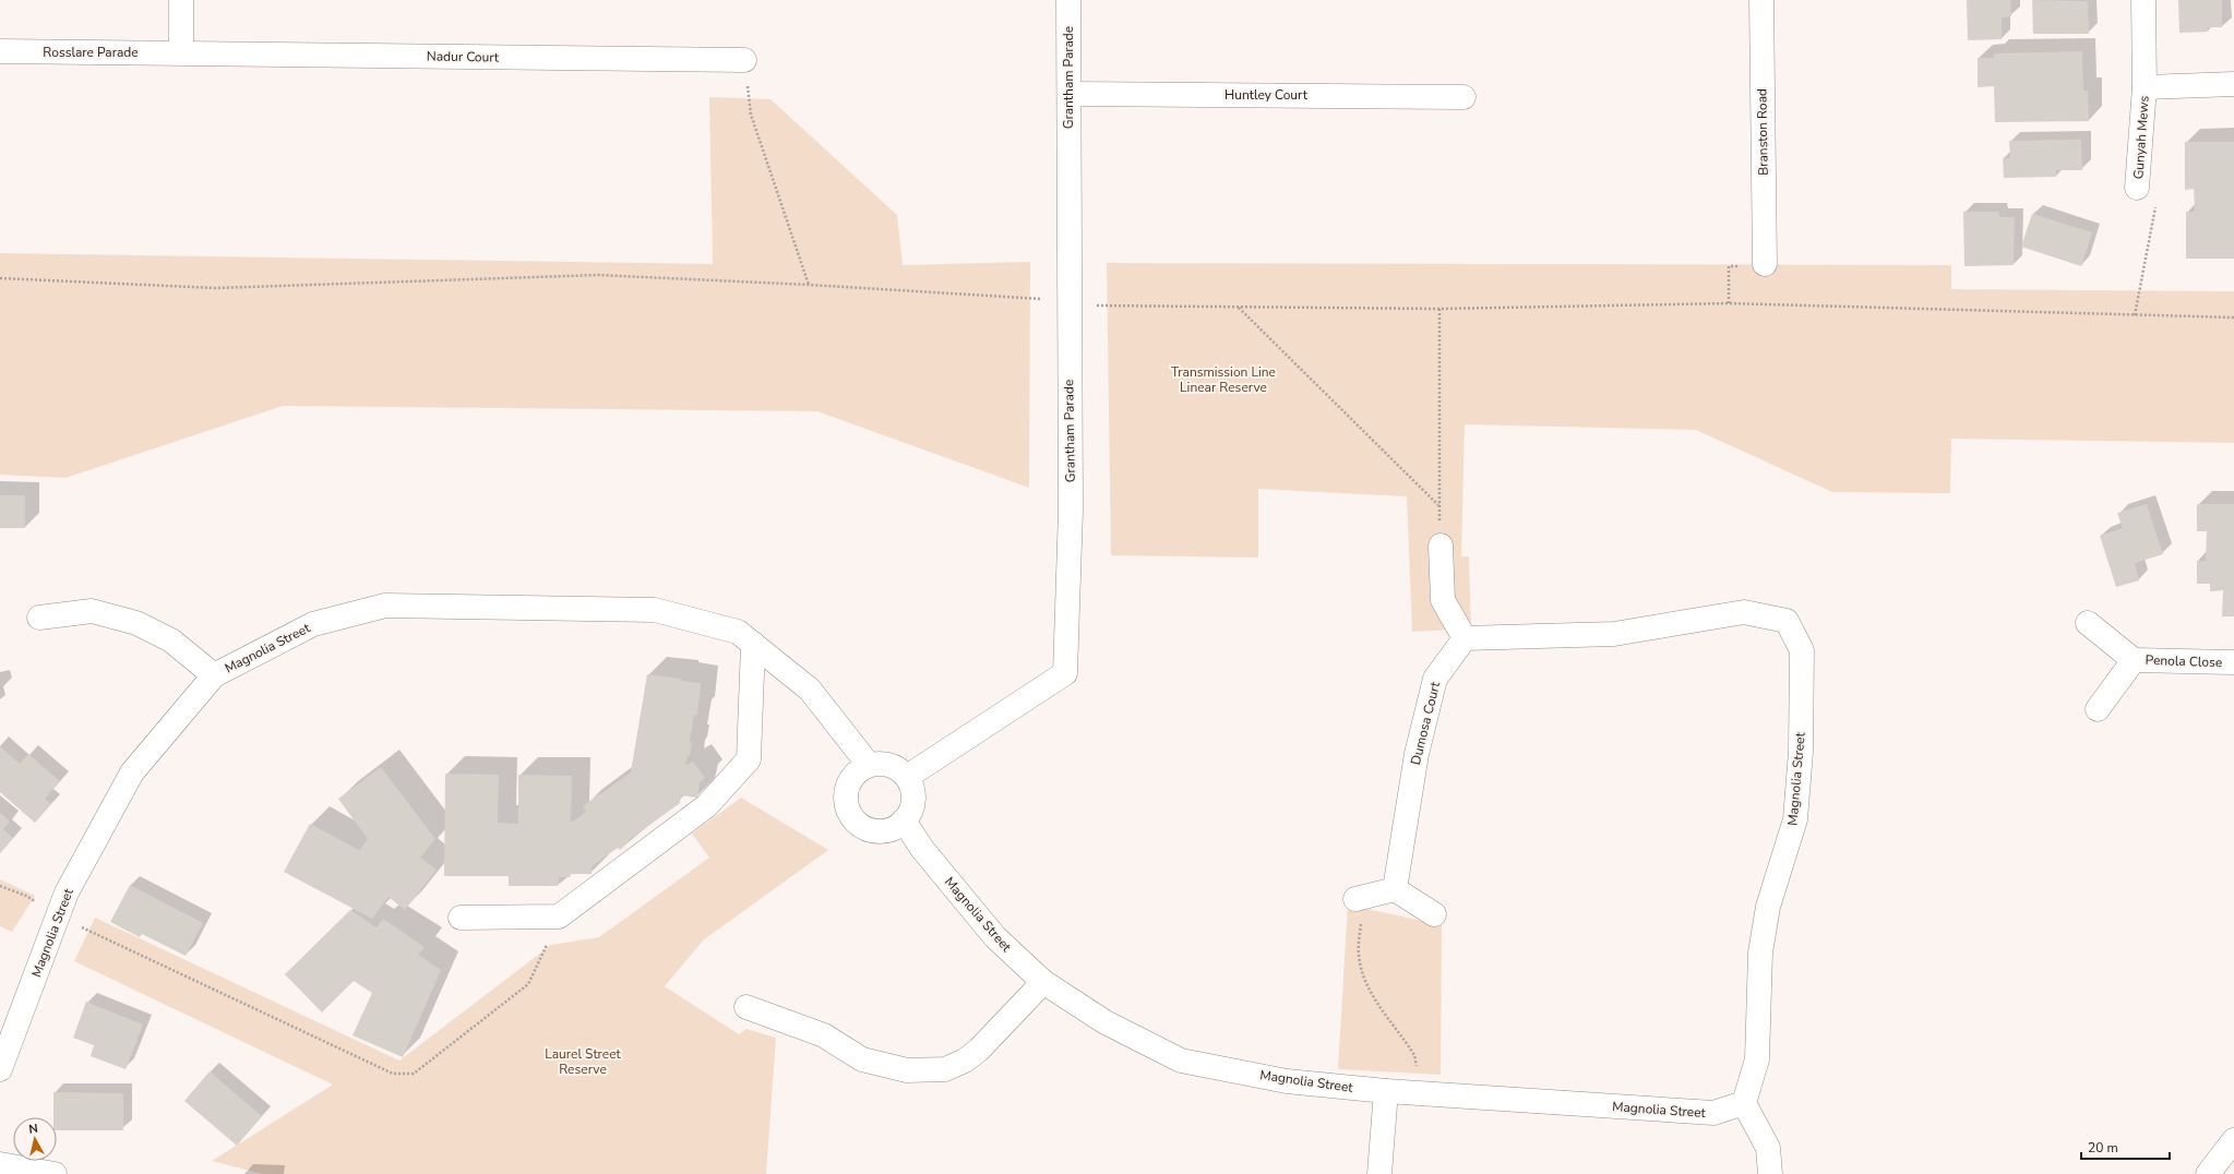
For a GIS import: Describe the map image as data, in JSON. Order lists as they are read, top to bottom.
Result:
{
  "streets": {
    "street": [
      "Rosslare Parade",
      "Nadur Court",
      "Grantham Parade",
      "Huntley Court",
      "Branston Road",
      "Gunyah Mews",
      "Magnolia Street",
      "Penola Close",
      "Dumosa Court"
    ]
  },
  "crossings": [
    ["Rosslare Parade", "Nadur Court"],
    ["Grantham Parade", "Huntley Court"],
    ["Grantham Parade", "Magnolia Street"],
    ["Magnolia Street", "Dumosa Court"]
  ],
  "parks": ["Transmission Line Linear Reserve", "Laurel Street Reserve"],
  "scale_bar": "20 m",
  "north": "top"
}
